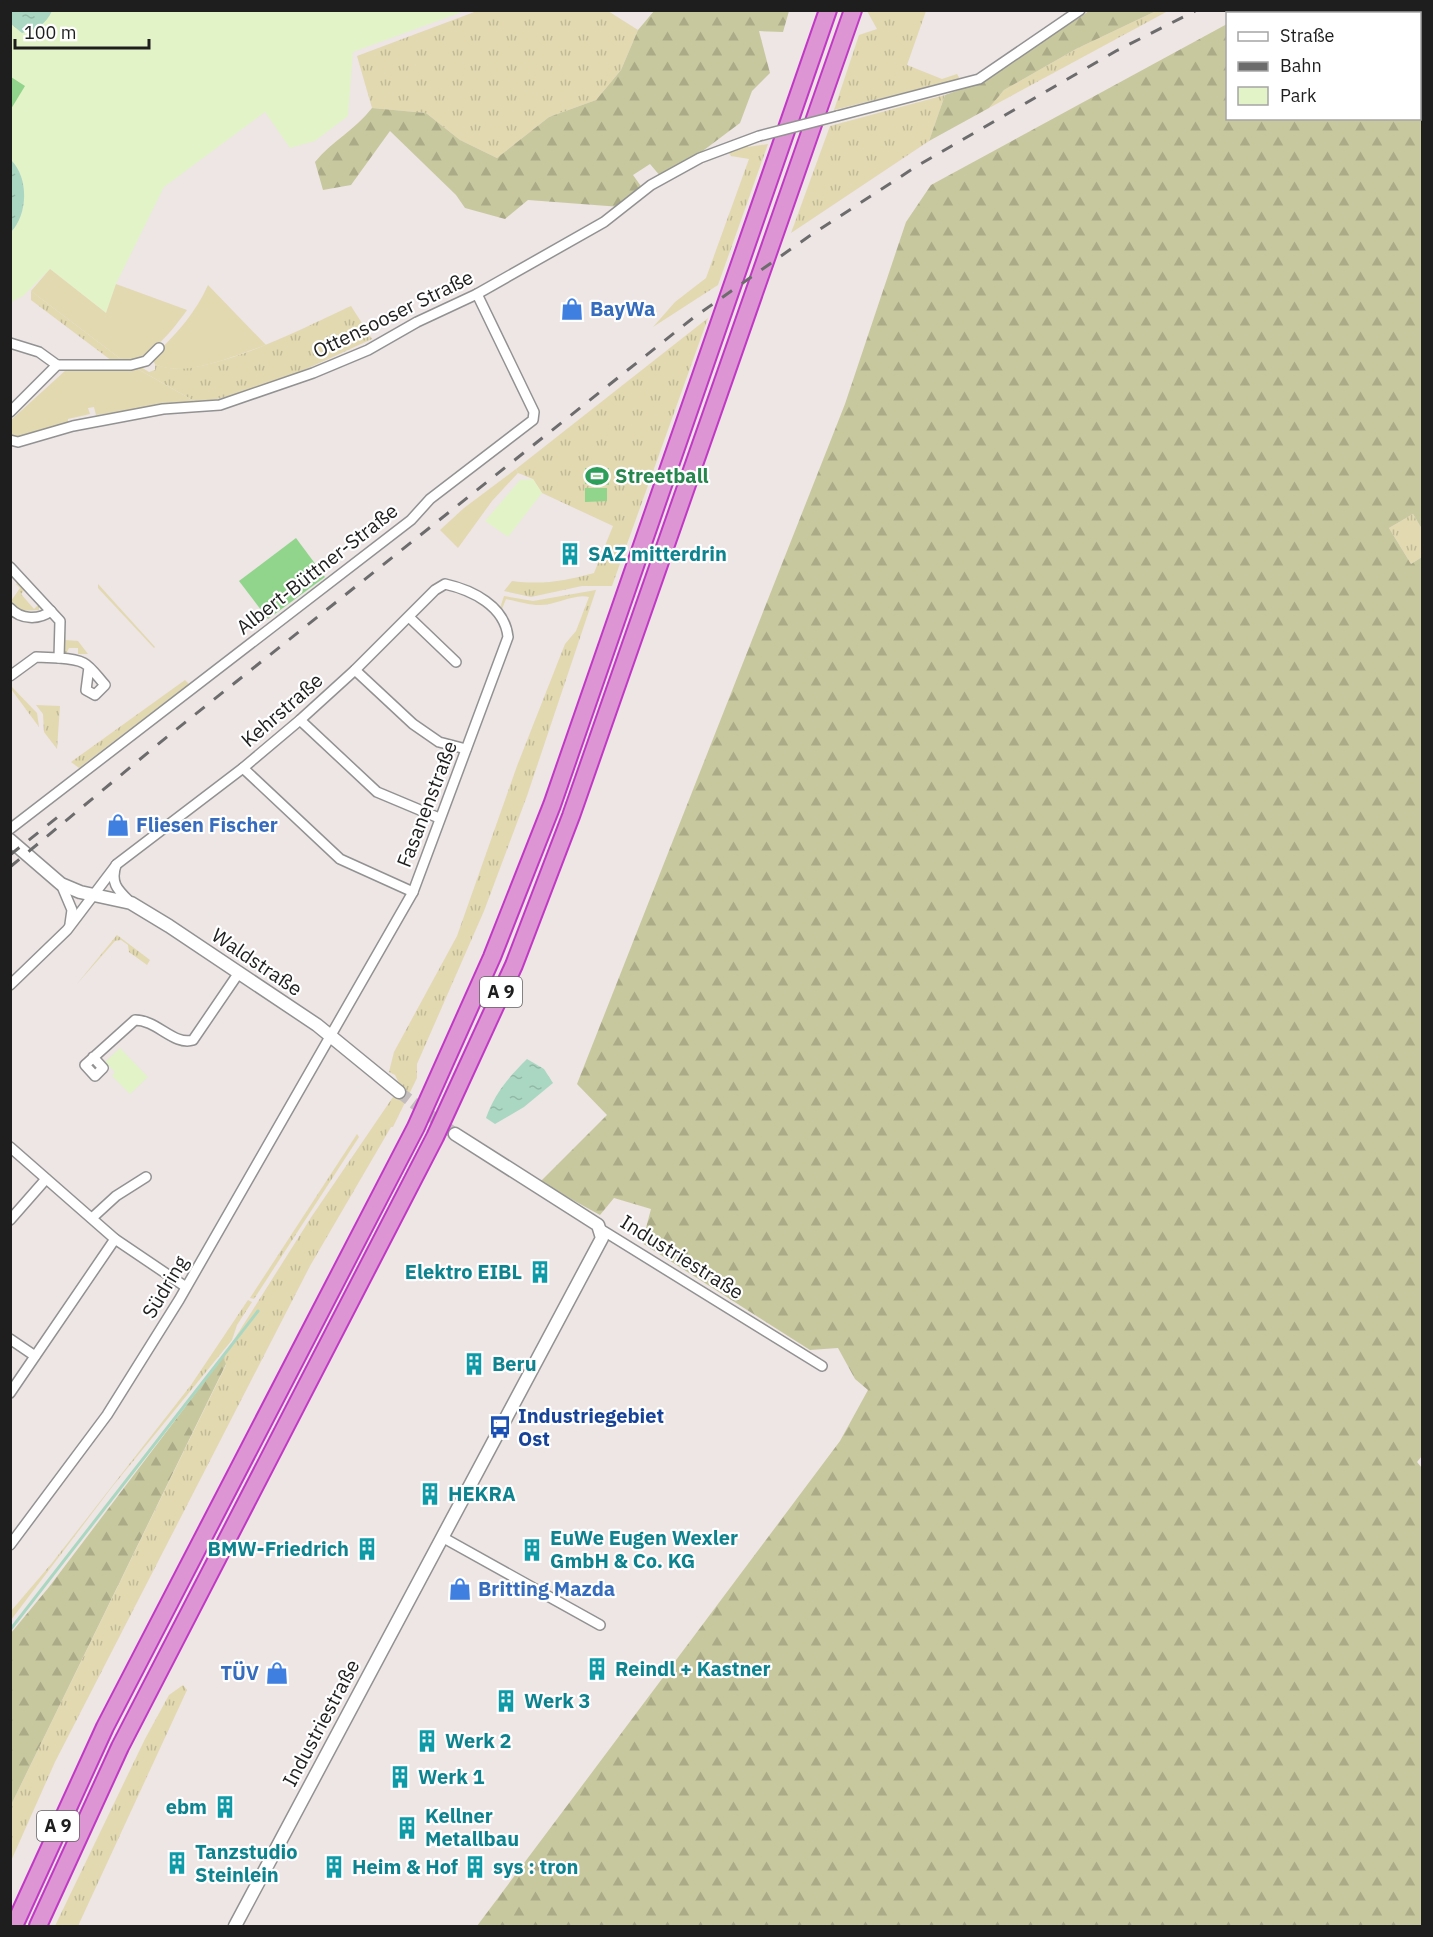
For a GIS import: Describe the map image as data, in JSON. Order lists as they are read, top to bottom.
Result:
{
  "streets": {
    "highway": ["A 9"],
    "street": [
      "Ottensooser Straße",
      "Albert-Büttner-Straße",
      "Kehrstraße",
      "Fasanenstraße",
      "Waldstraße",
      "Industriestraße",
      "Südring"
    ]
  },
  "crossings": [
    ["Ottensooser Straße", "Albert-Büttner-Straße"],
    ["Kehrstraße", "Fasanenstraße"],
    ["Kehrstraße", "Waldstraße"],
    ["Fasanenstraße", "Waldstraße"],
    ["Fasanenstraße", "Südring"],
    ["Waldstraße", "Südring"]
  ],
  "places": {
    "shop": [
      "BayWa",
      "Fliesen Fischer",
      "Britting Mazda",
      "TÜV"
    ],
    "sports": ["Streetball"],
    "building": [
      "SAZ mitterdrin",
      "Elektro EIBL",
      "Beru",
      "HEKRA",
      "BMW-Friedrich",
      "EuWe Eugen Wexler GmbH & Co. KG",
      "Reindl + Kastner",
      "Werk 3",
      "Werk 2",
      "Werk 1",
      "ebm",
      "Kellner Metallbau",
      "Tanzstudio Steinlein",
      "Heim & Hof",
      "sys : tron"
    ],
    "bus stop": ["Industriegebiet Ost"]
  },
  "legend": ["Straße", "Bahn", "Park"],
  "scale_bar": "100 m"
}
